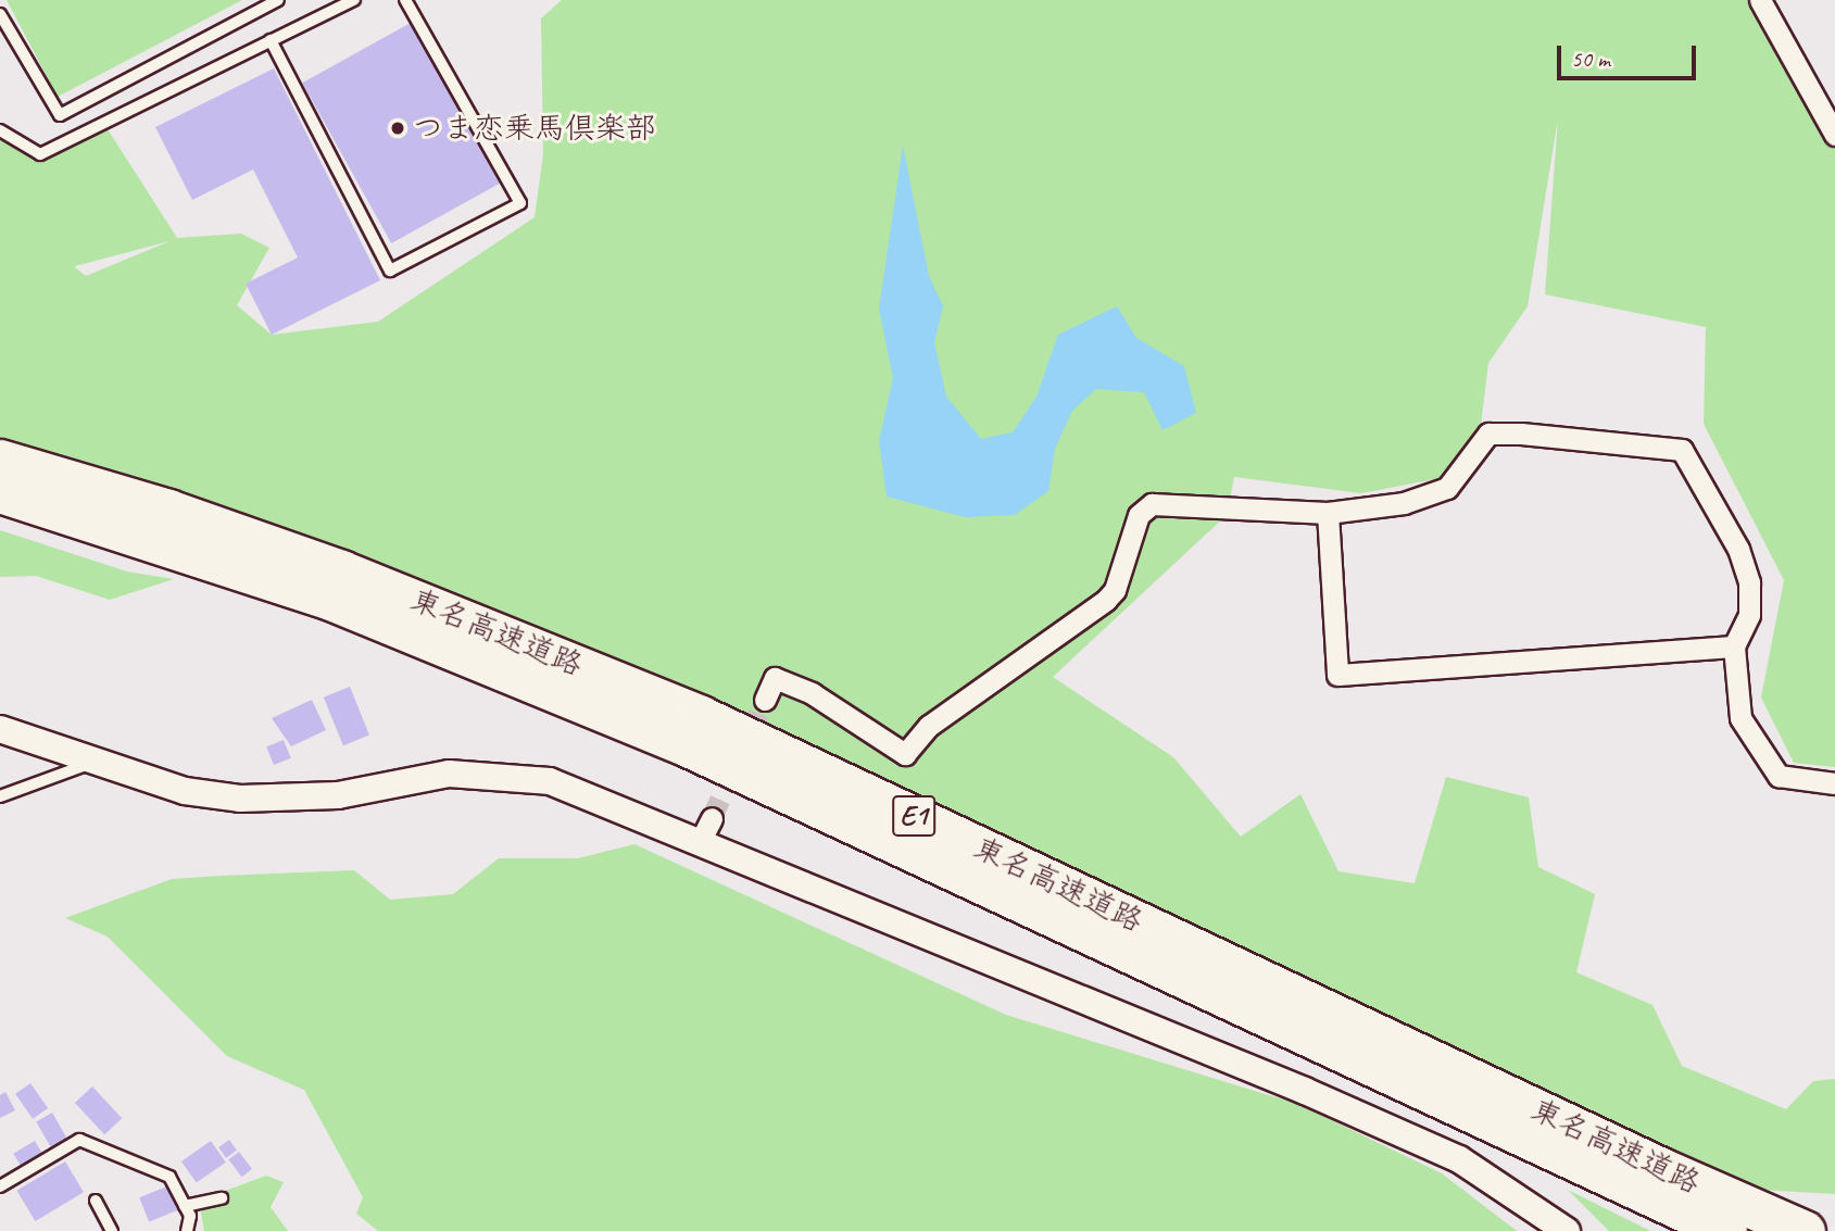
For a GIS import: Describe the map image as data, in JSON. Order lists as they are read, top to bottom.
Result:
{
  "streets": {
    "highway": ["東名高速道路", "E1"]
  },
  "places": ["つま恋乗馬倶楽部"],
  "scale_bar": "50 m"
}
